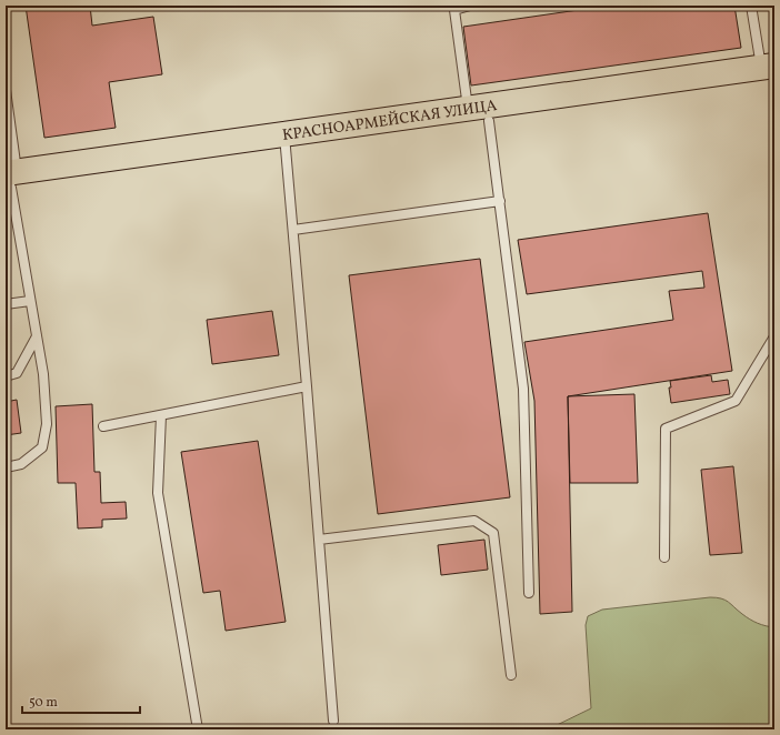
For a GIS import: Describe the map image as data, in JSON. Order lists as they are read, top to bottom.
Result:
{
  "streets": {
    "main road": ["КРАСНОАРМЕЙСКАЯ УЛИЦА"]
  },
  "scale_bar": "50 m"
}
